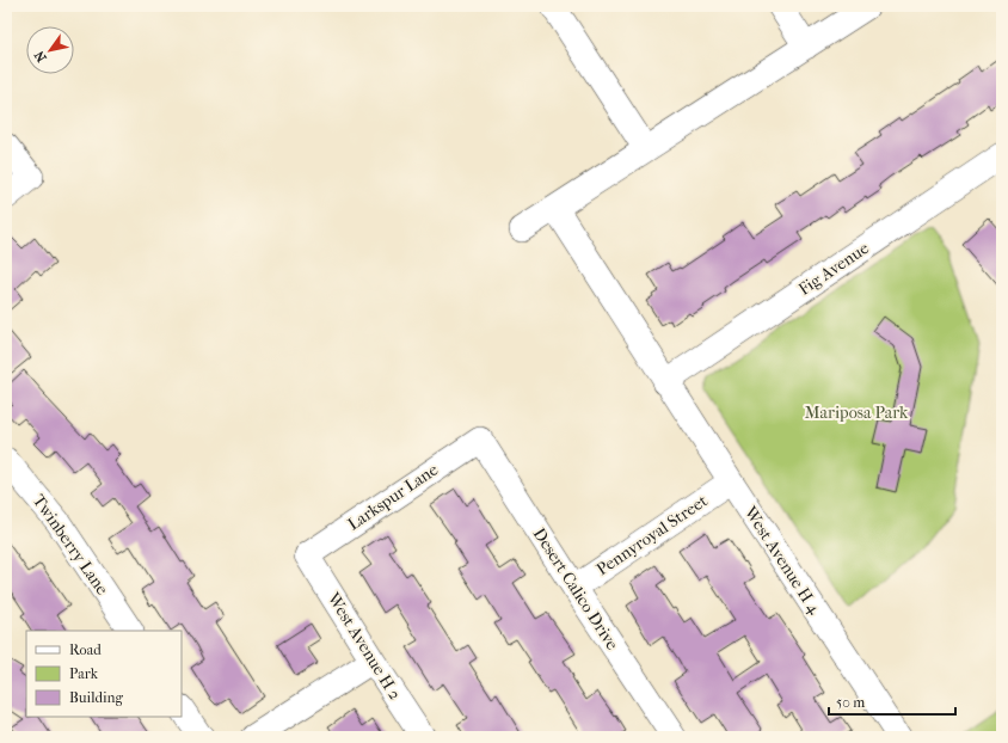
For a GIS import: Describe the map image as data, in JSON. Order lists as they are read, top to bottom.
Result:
{
  "streets": {
    "street": [
      "Fig Avenue",
      "Larkspur Lane",
      "Pennyroyal Street",
      "Twinberry Lane",
      "West Avenue H 4",
      "Desert Calico Drive",
      "West Avenue H 2"
    ]
  },
  "crossings": [
    ["Fig Avenue", "West Avenue H 4"],
    ["Larkspur Lane", "Desert Calico Drive"],
    ["Larkspur Lane", "West Avenue H 2"],
    ["Pennyroyal Street", "West Avenue H 4"],
    ["Pennyroyal Street", "Desert Calico Drive"]
  ],
  "parks": ["Mariposa Park"],
  "legend": ["Road", "Park", "Building"],
  "scale_bar": "50 m",
  "north": "bottom left"
}
